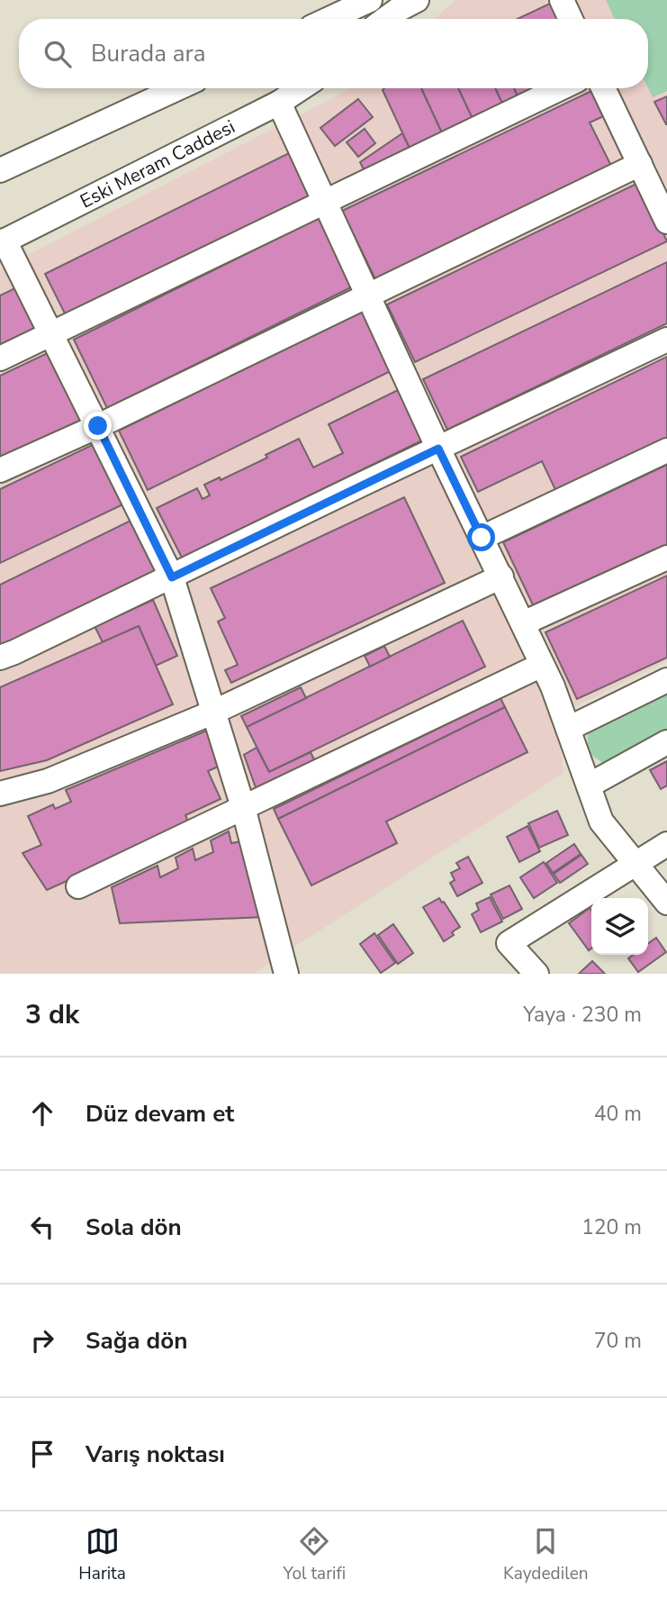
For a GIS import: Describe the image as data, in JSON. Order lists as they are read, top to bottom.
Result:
{
  "streets": {
    "street": ["Eski Meram Caddesi"]
  },
  "page": {
    "search": "Burada ara",
    "heading": ["3 dk", "Yaya · 230 m"],
    "list": [
      ["Düz devam et", "40 m"],
      ["Sola dön", "120 m"],
      ["Sağa dön", "70 m"],
      "Varış noktası"
    ],
    "nav": ["Harita", "Yol tarifi", "Kaydedilen"]
  }
}
